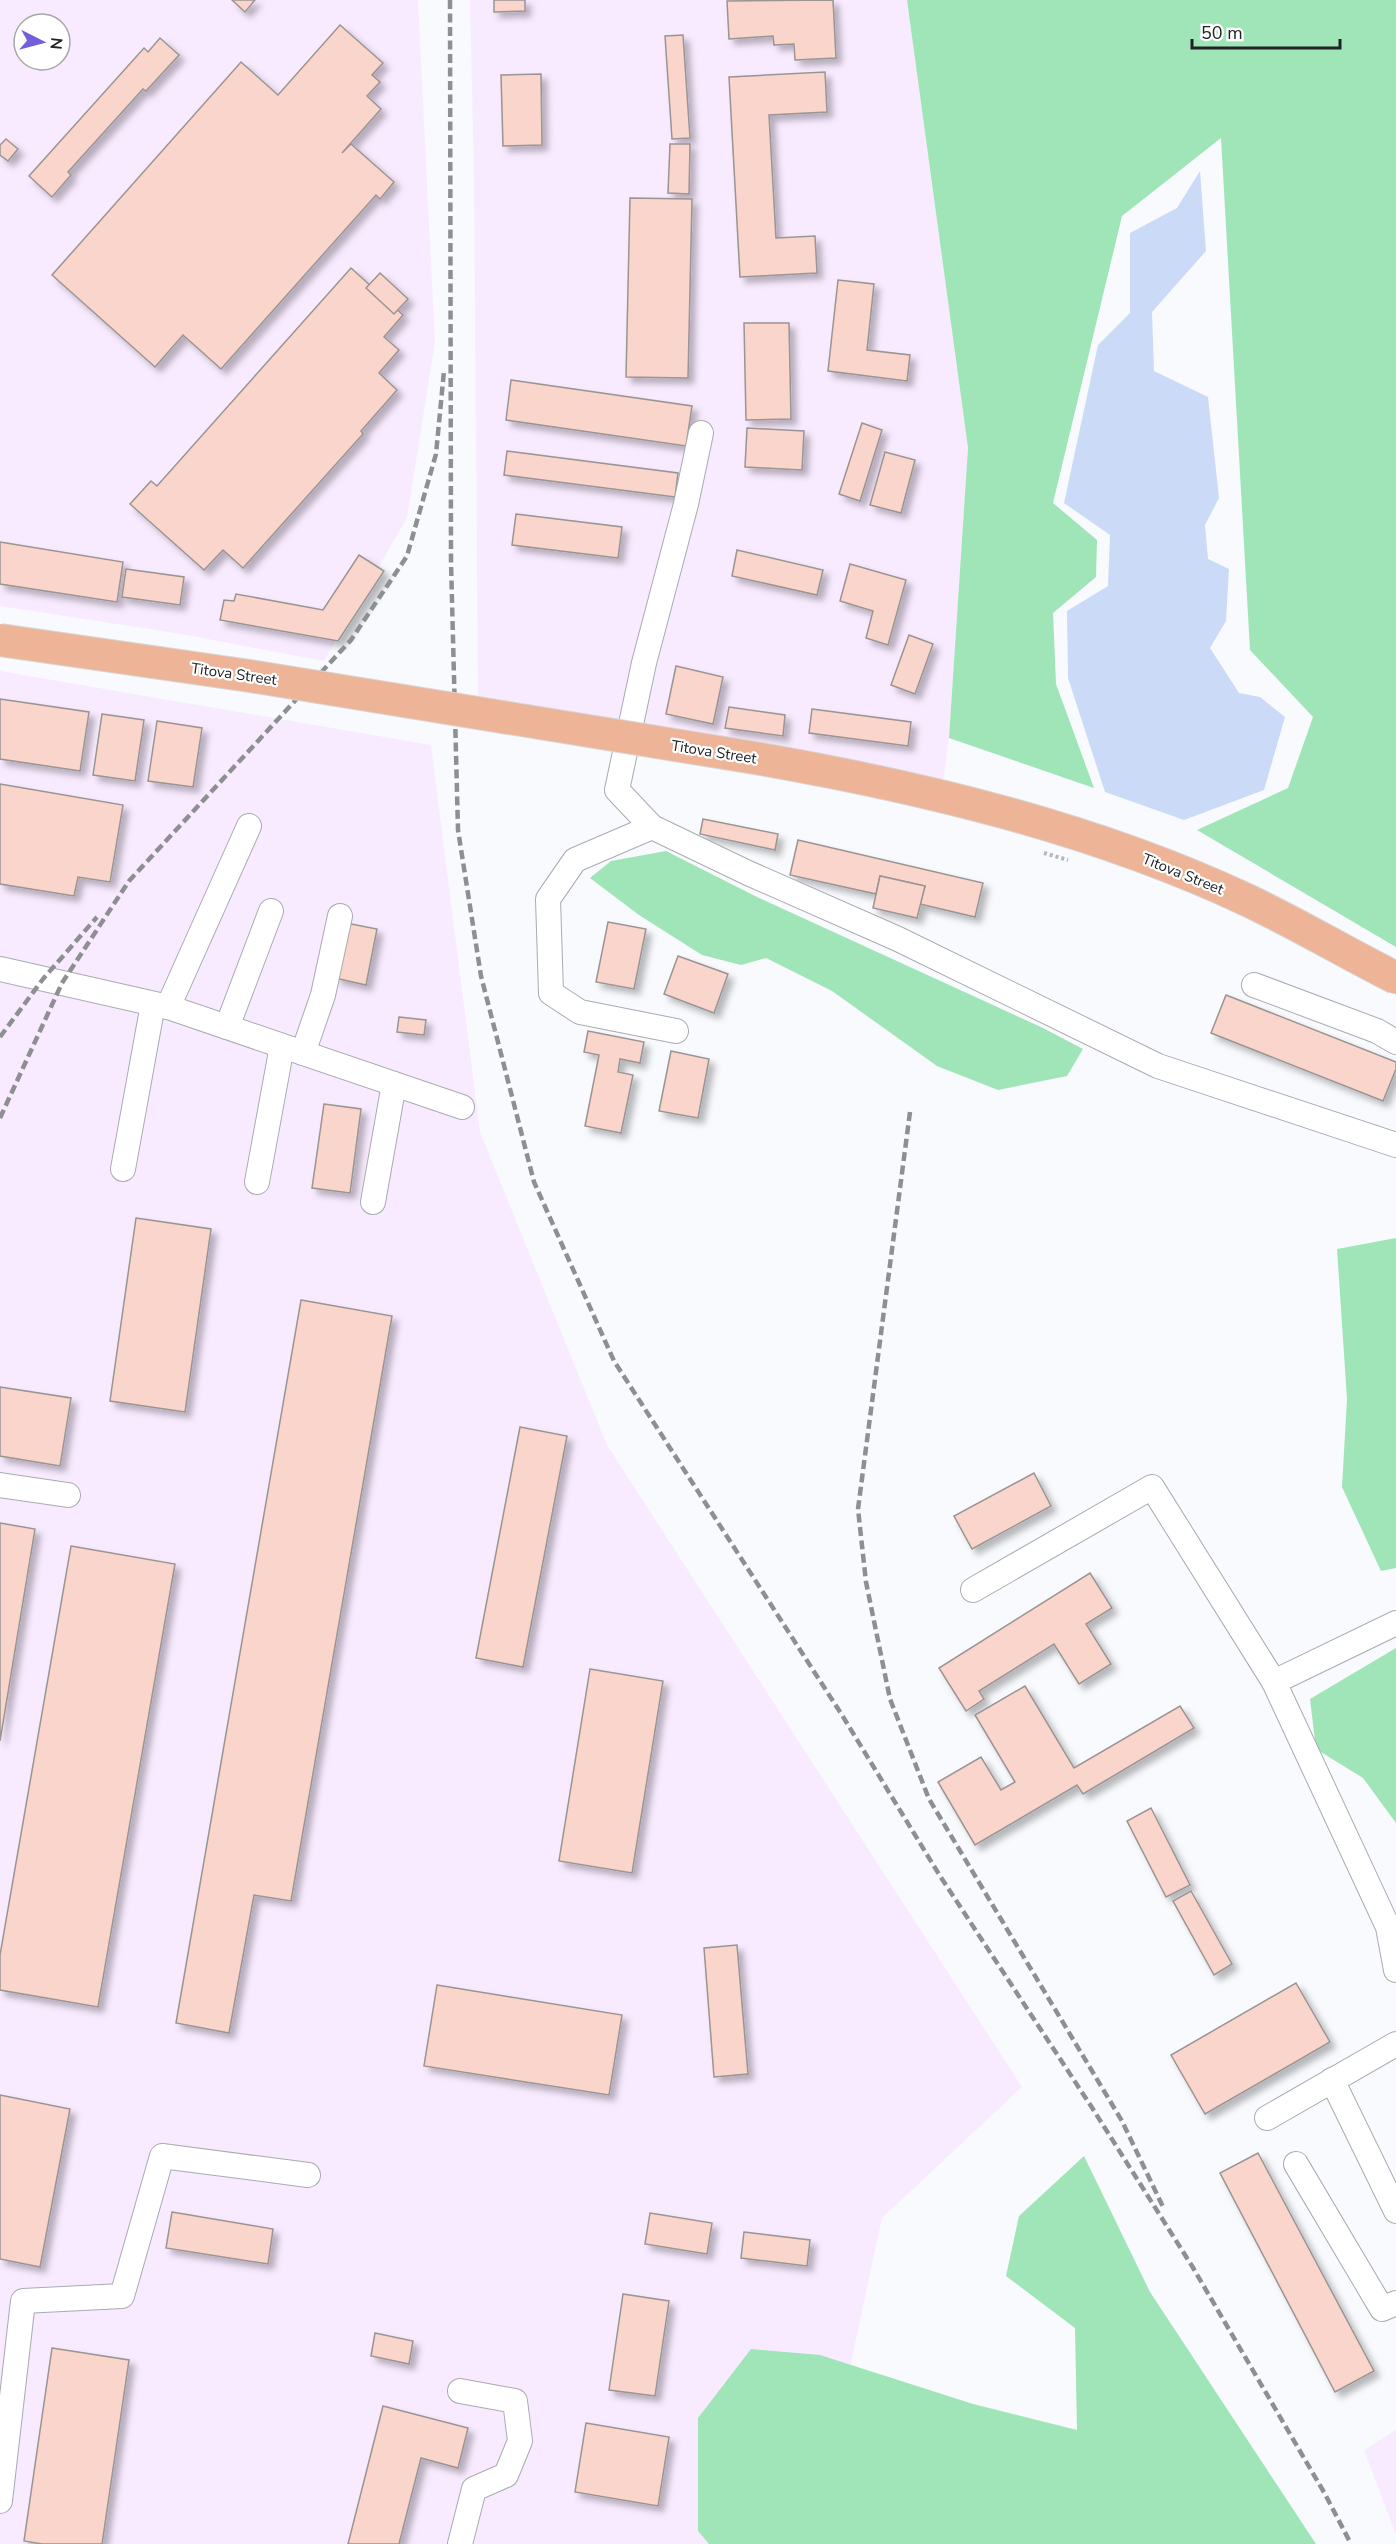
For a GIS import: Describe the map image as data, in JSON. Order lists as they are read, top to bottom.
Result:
{
  "streets": {
    "main road": ["Titova Street"]
  },
  "scale_bar": "50 m",
  "north": "right"
}
